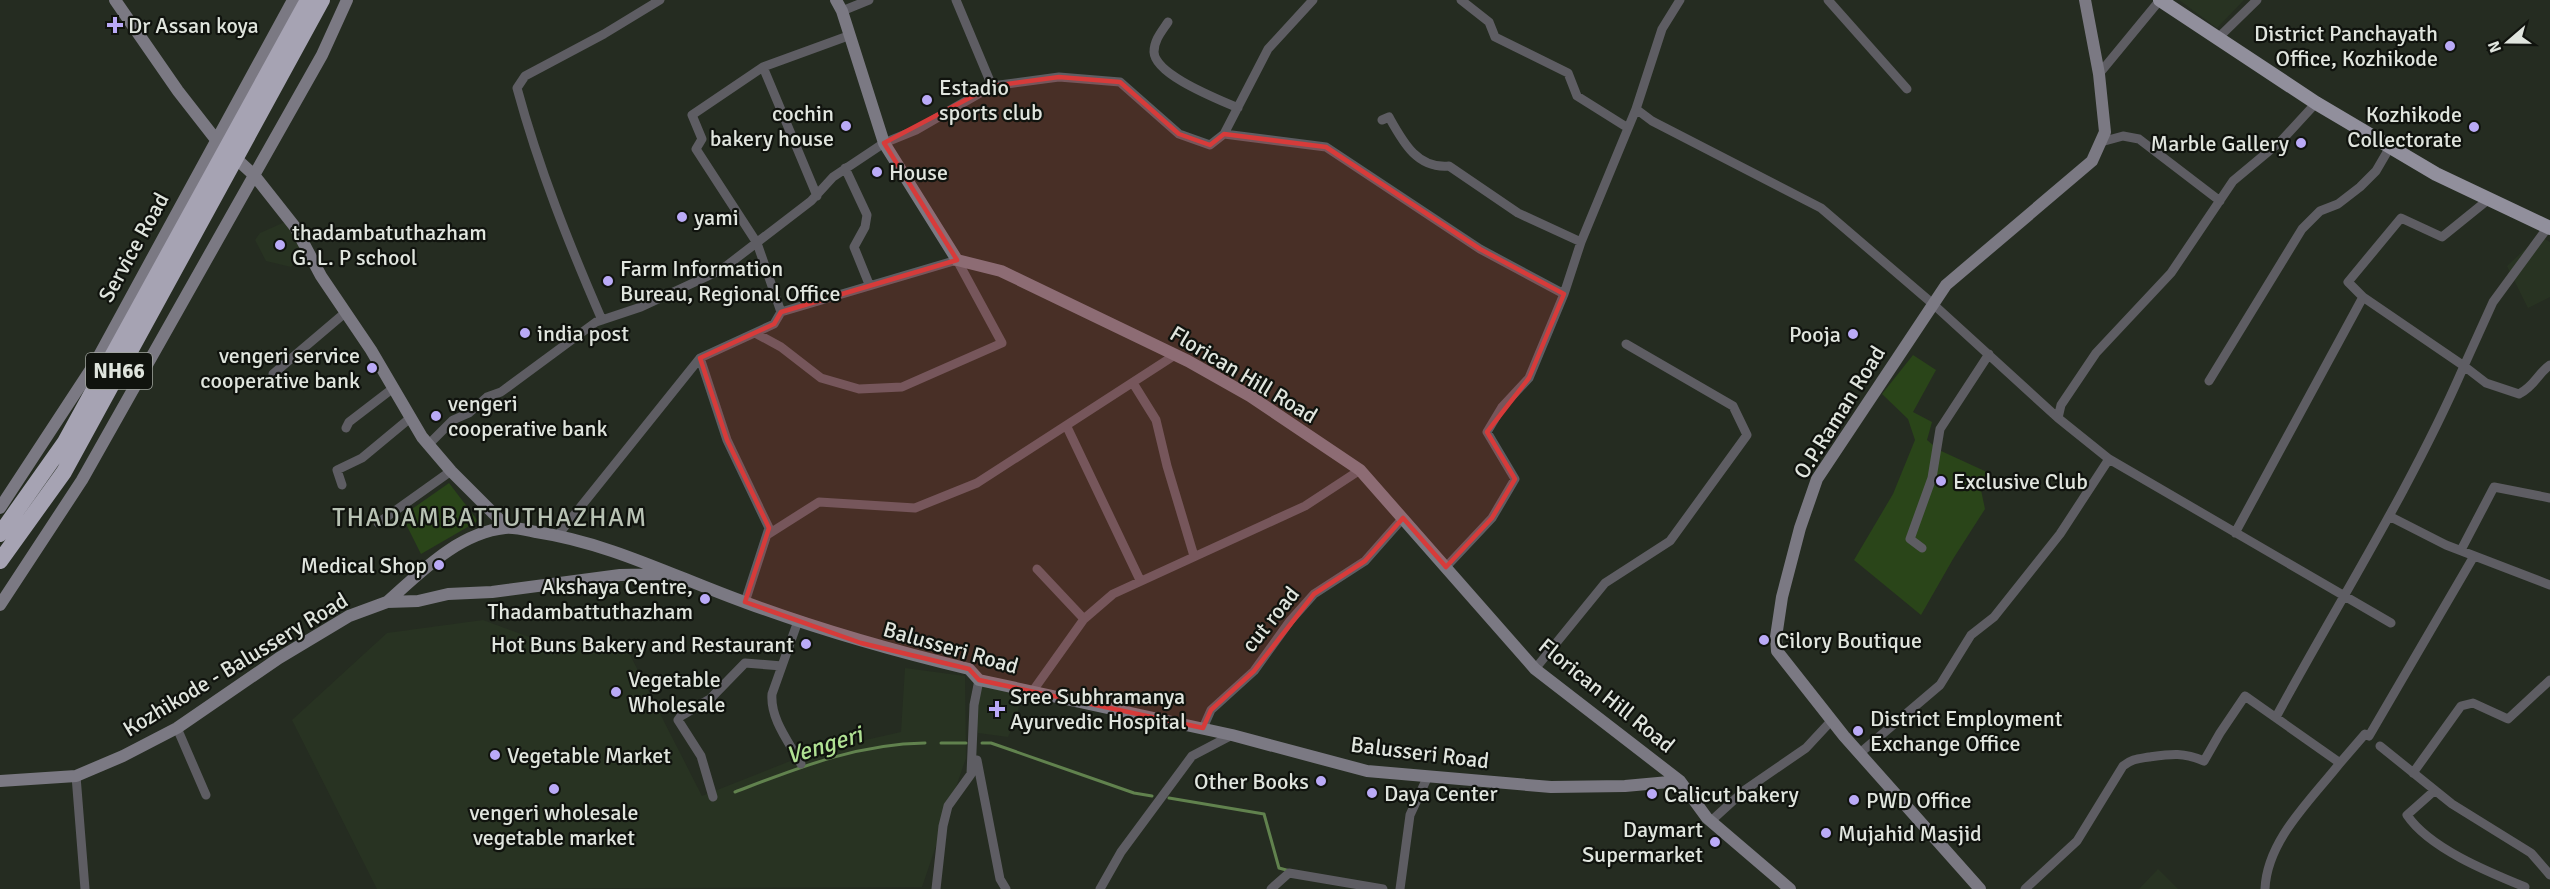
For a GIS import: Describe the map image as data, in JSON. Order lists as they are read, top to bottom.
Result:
{
  "streets": {
    "highway": ["NH66"],
    "street": [
      "Service Road",
      "Florican Hill Road",
      "O.P.Raman Road",
      "cut road",
      "Balusseri Road",
      "Kozhikode - Balussery Road"
    ]
  },
  "crossings": [
    ["Service Road", "NH66"],
    ["Florican Hill Road", "cut road"],
    ["Florican Hill Road", "Balusseri Road"],
    ["cut road", "Balusseri Road"],
    ["Balusseri Road", "Kozhikode - Balussery Road"]
  ],
  "districts": ["THADAMBATTUTHAZHAM"],
  "water": ["Vengeri"],
  "places": {
    "health": ["Dr Assan koya", "Sree Subhramanya Ayurvedic Hospital"],
    "other": [
      "District Panchayath Office, Kozhikode",
      "Estadio sports club",
      "cochin bakery house",
      "Kozhikode Collectorate",
      "Marble Gallery",
      "House",
      "yami",
      "thadambatuthazham G. L. P school",
      "Farm Information Bureau, Regional Office",
      "india post",
      "Pooja",
      "vengeri service cooperative bank",
      "vengeri cooperative bank",
      "Exclusive Club",
      "Medical Shop",
      "Akshaya Centre, Thadambattuthazham",
      "Cilory Boutique",
      "Hot Buns Bakery and Restaurant",
      "Vegetable Wholesale",
      "District Employment Exchange Office",
      "Vegetable Market",
      "Other Books",
      "vengeri wholesale vegetable market",
      "Daya Center",
      "Calicut bakery",
      "PWD Office",
      "Mujahid Masjid",
      "Daymart Supermarket"
    ]
  },
  "north": "left"
}
